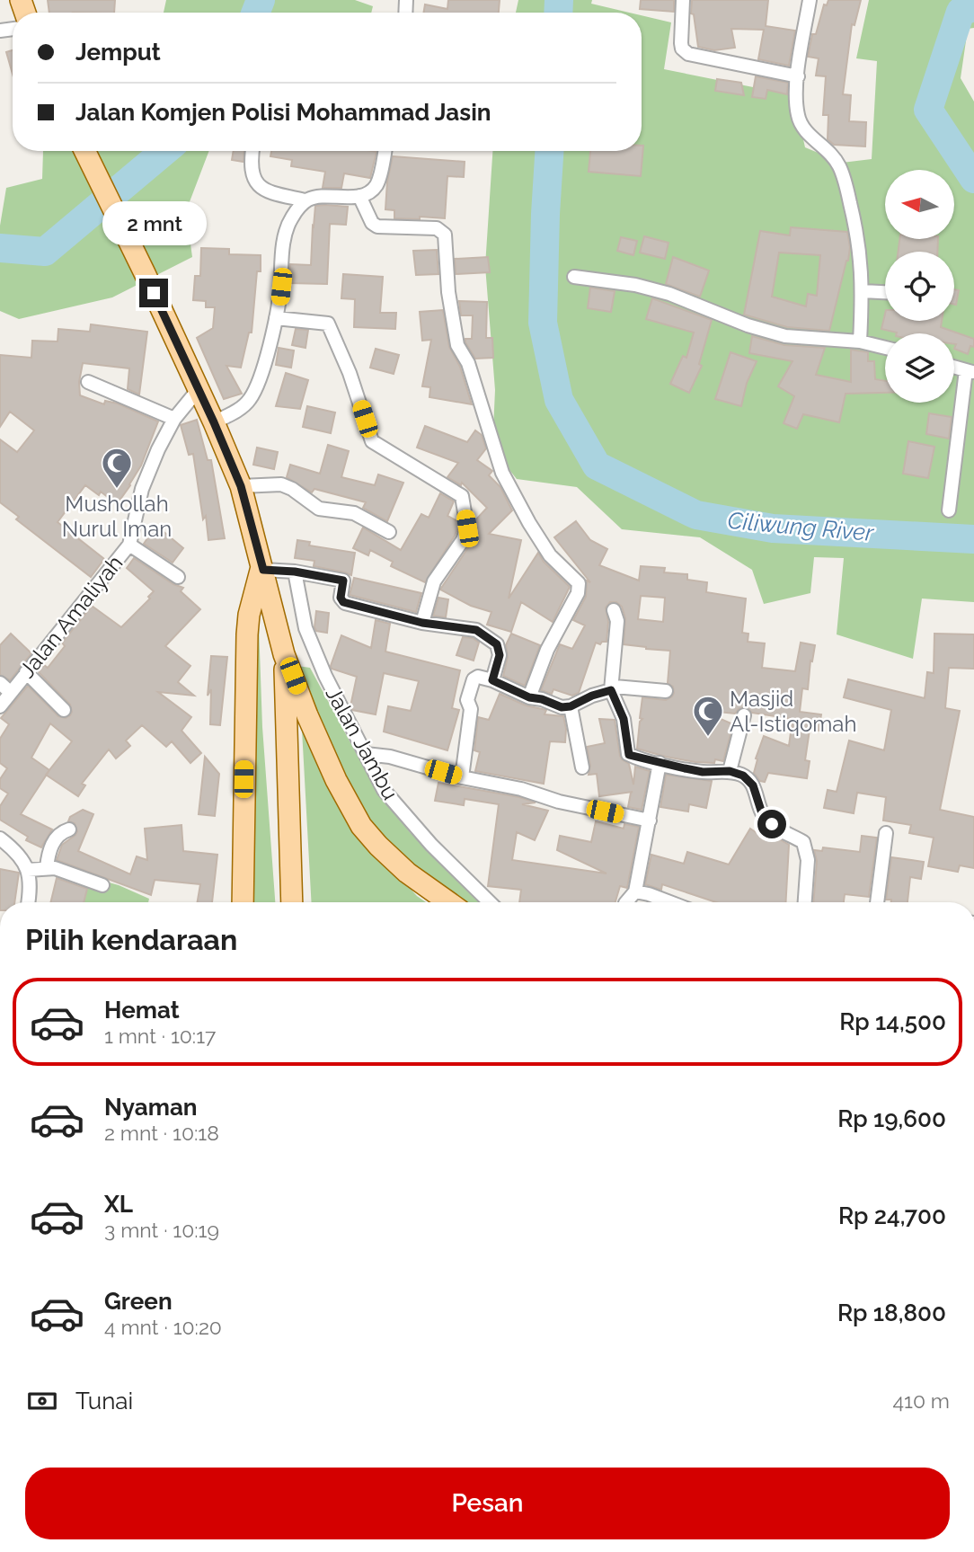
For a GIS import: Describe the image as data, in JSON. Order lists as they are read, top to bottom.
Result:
{
  "streets": {
    "street": ["Jalan Amaliyah", "Jalan Jambu"]
  },
  "water": ["Ciliwung River"],
  "places": {
    "mosque": ["Mushollah Nurul Iman", "Masjid Al-Istiqomah"]
  },
  "north": "left",
  "page": {
    "banner": ["Jemput", "Jalan Komjen Polisi Mohammad Jasin"],
    "bubble": "2 mnt",
    "heading": "Pilih kendaraan",
    "list": [
      {
        "name": "Hemat",
        "note": "1 mnt · 10:17",
        "value": "Rp 14,500"
      },
      {
        "name": "Nyaman",
        "note": "2 mnt · 10:18",
        "value": "Rp 19,600"
      },
      {
        "name": "XL",
        "note": "3 mnt · 10:19",
        "value": "Rp 24,700"
      },
      {
        "name": "Green",
        "note": "4 mnt · 10:20",
        "value": "Rp 18,800"
      }
    ],
    "pay": ["Tunai", "410 m"],
    "buttons": "Pesan"
  }
}
